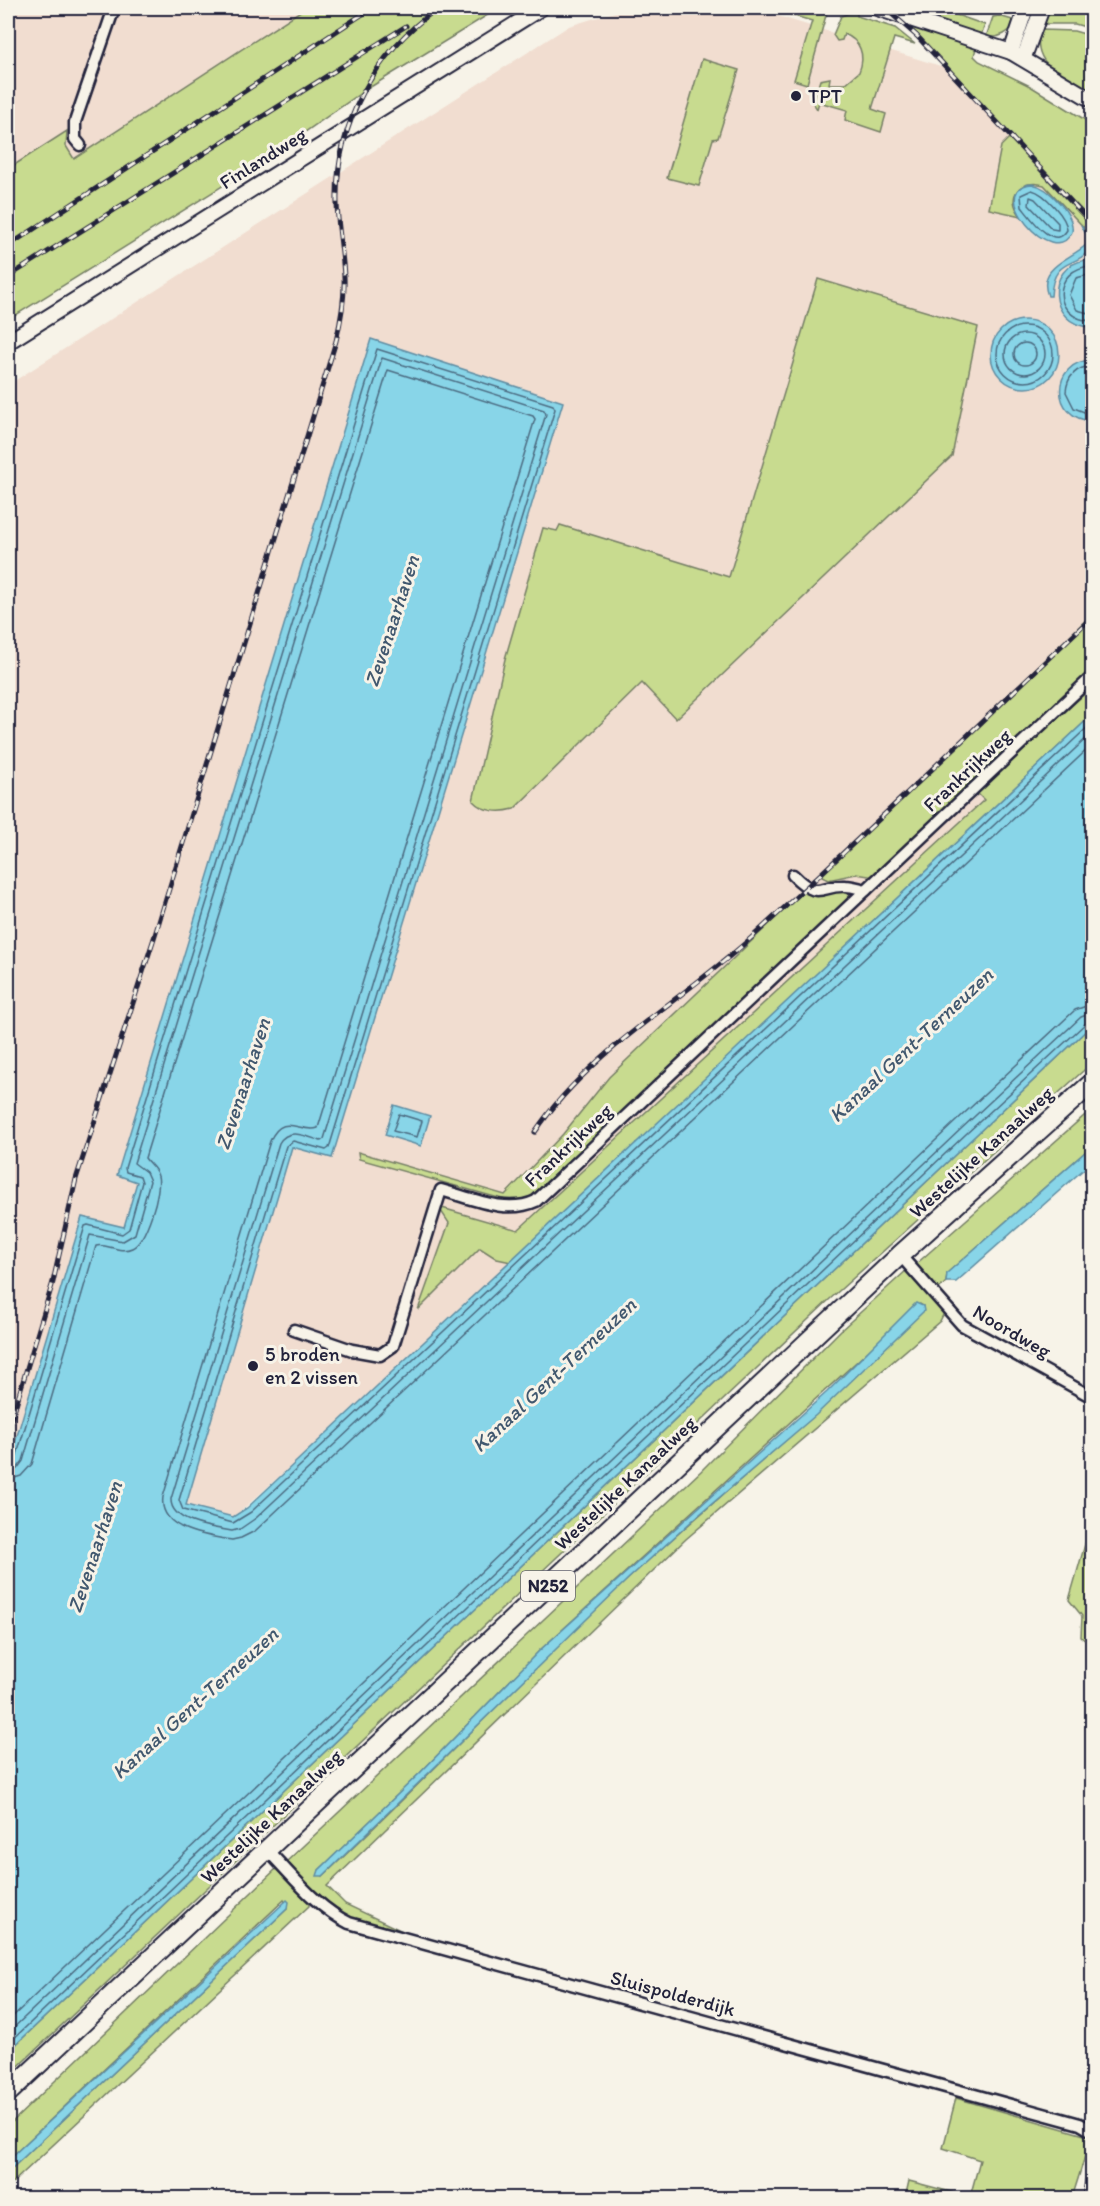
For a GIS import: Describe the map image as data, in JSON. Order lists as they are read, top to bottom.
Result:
{
  "streets": {
    "main road": ["Westelijke Kanaalweg", "N252"],
    "street": [
      "Finlandweg",
      "Frankrijkweg",
      "Noordweg",
      "Sluispolderdijk"
    ]
  },
  "crossings": [
    ["Westelijke Kanaalweg", "Noordweg"],
    ["Westelijke Kanaalweg", "Sluispolderdijk"]
  ],
  "water": ["Zevenaarhaven", "Kanaal Gent-Terneuzen"],
  "places": ["TPT", "5 broden en 2 vissen"]
}
